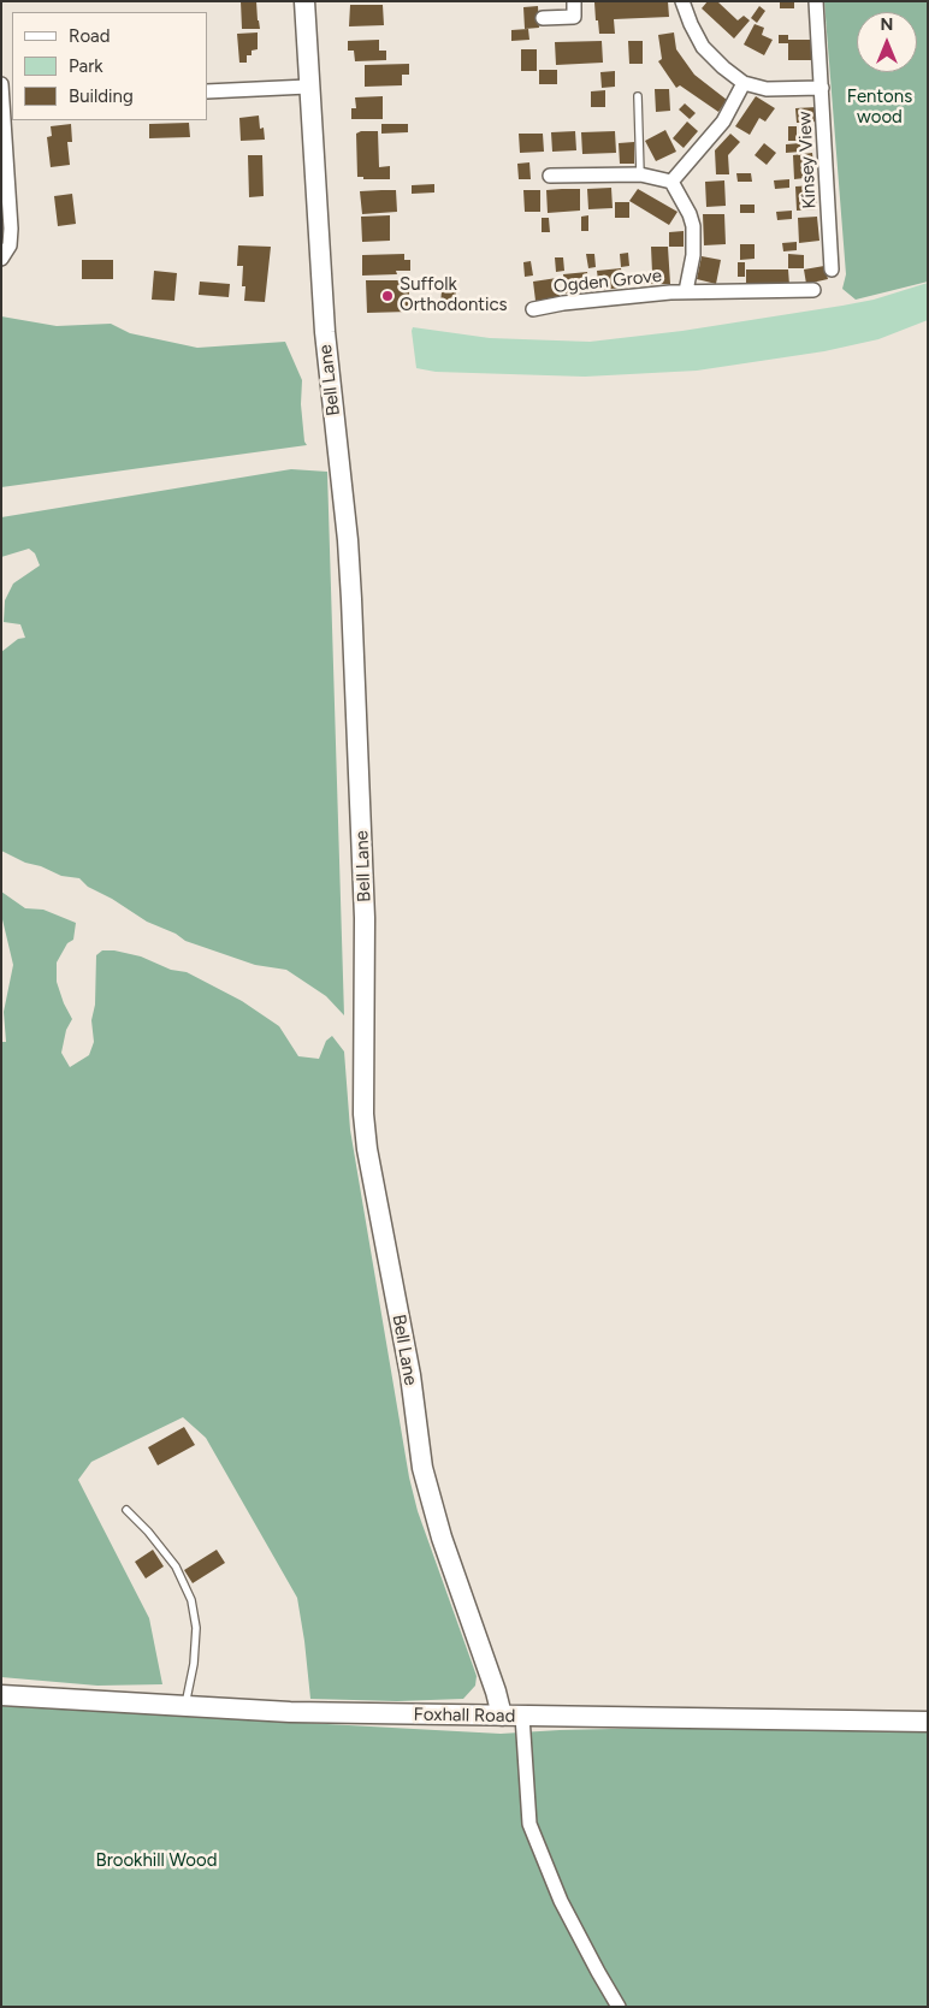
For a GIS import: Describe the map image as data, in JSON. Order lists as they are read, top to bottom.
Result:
{
  "streets": {
    "street": [
      "Kinsey View",
      "Ogden Grove",
      "Bell Lane",
      "Foxhall Road"
    ]
  },
  "crossings": [
    ["Bell Lane", "Foxhall Road"]
  ],
  "parks": ["Fentons wood", "Brookhill Wood"],
  "places": ["Suffolk Orthodontics"],
  "legend": ["Road", "Park", "Building"],
  "north": "top"
}
